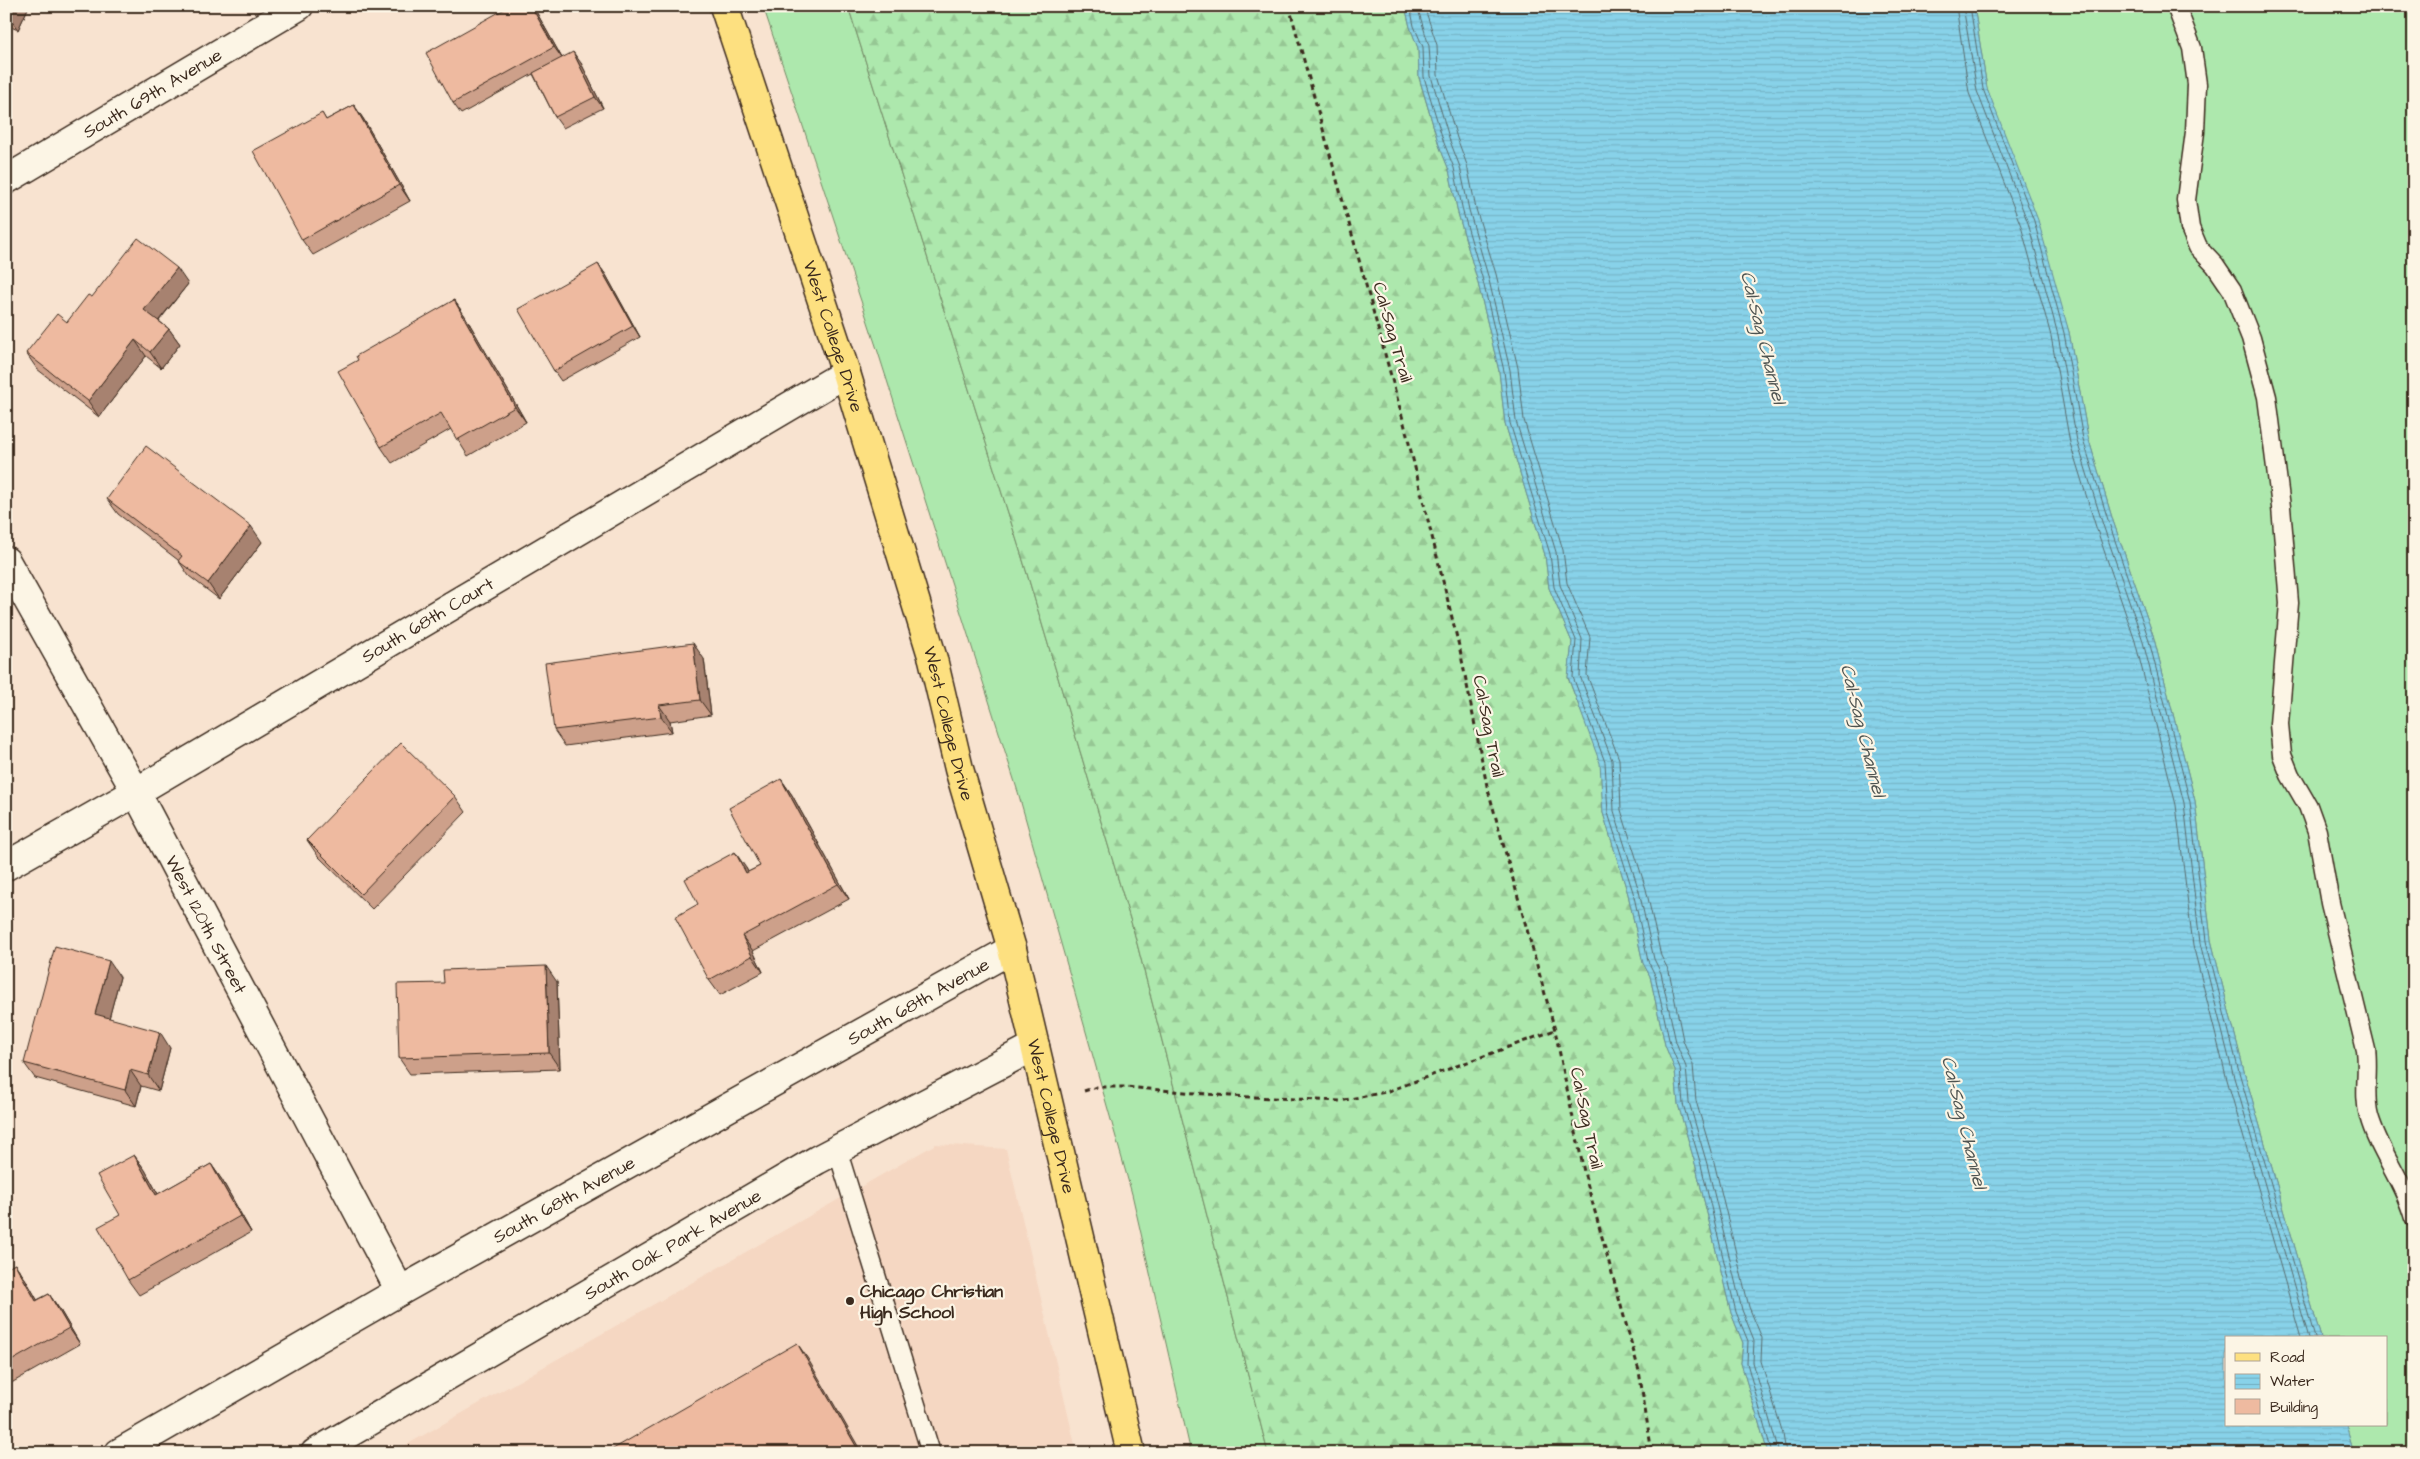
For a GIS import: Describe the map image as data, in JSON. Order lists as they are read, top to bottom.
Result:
{
  "streets": {
    "main road": ["West College Drive"],
    "street": [
      "South 69th Avenue",
      "South 68th Court",
      "West 120th Street",
      "South 68th Avenue",
      "South Oak Park Avenue"
    ],
    "path": ["Cal-Sag Trail"]
  },
  "crossings": [
    ["West College Drive", "South 68th Court"],
    ["West College Drive", "South 68th Avenue"],
    ["West College Drive", "South Oak Park Avenue"],
    ["South 68th Court", "West 120th Street"],
    ["West 120th Street", "South 68th Avenue"]
  ],
  "water": ["Cal-Sag Channel"],
  "places": ["Chicago Christian High School"],
  "legend": ["Road", "Water", "Building"]
}
